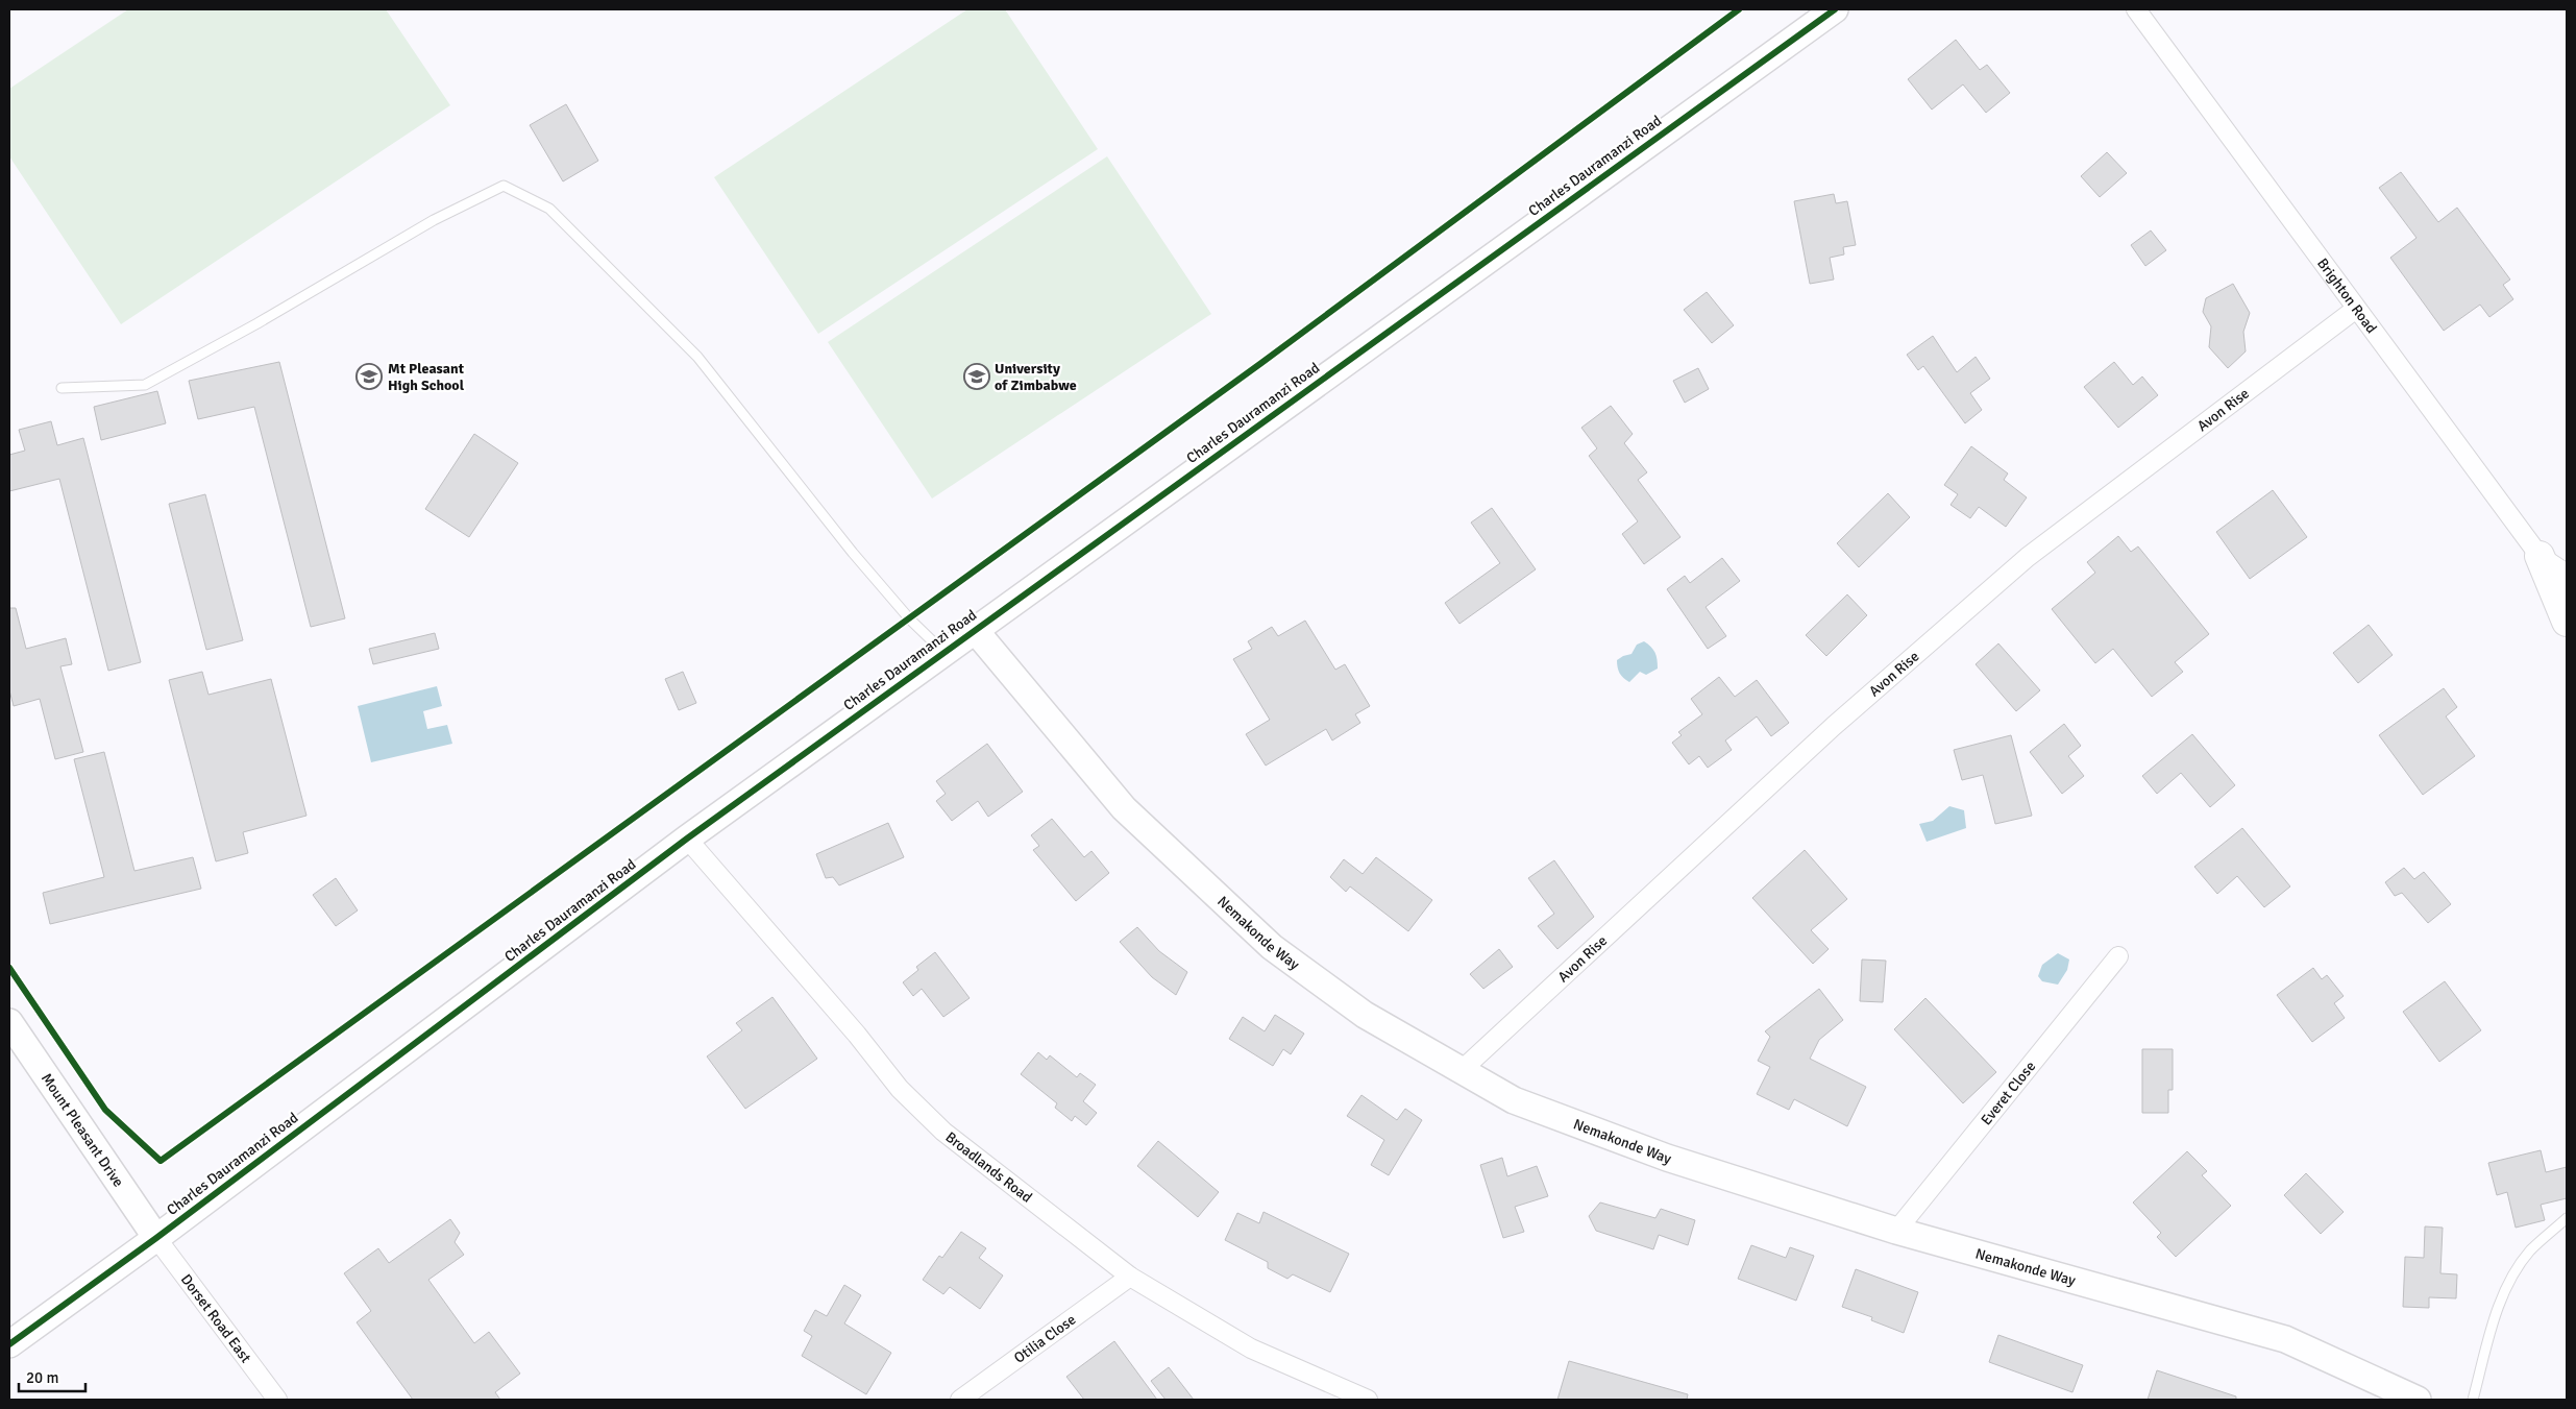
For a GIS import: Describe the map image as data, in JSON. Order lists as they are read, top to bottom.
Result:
{
  "streets": {
    "street": [
      "Charles Dauramanzi Road",
      "Brighton Road",
      "Avon Rise",
      "Nemakonde Way",
      "Everet Close",
      "Mount Pleasant Drive",
      "Broadlands Road",
      "Dorset Road East",
      "Otilia Close"
    ]
  },
  "crossings": [
    ["Charles Dauramanzi Road", "Nemakonde Way"],
    ["Charles Dauramanzi Road", "Mount Pleasant Drive"],
    ["Charles Dauramanzi Road", "Broadlands Road"],
    ["Charles Dauramanzi Road", "Dorset Road East"],
    ["Brighton Road", "Avon Rise"],
    ["Avon Rise", "Nemakonde Way"],
    ["Nemakonde Way", "Everet Close"],
    ["Mount Pleasant Drive", "Dorset Road East"],
    ["Broadlands Road", "Otilia Close"]
  ],
  "places": {
    "school or university": ["Mt Pleasant High School", "University of Zimbabwe"]
  },
  "scale_bar": "20 m"
}
